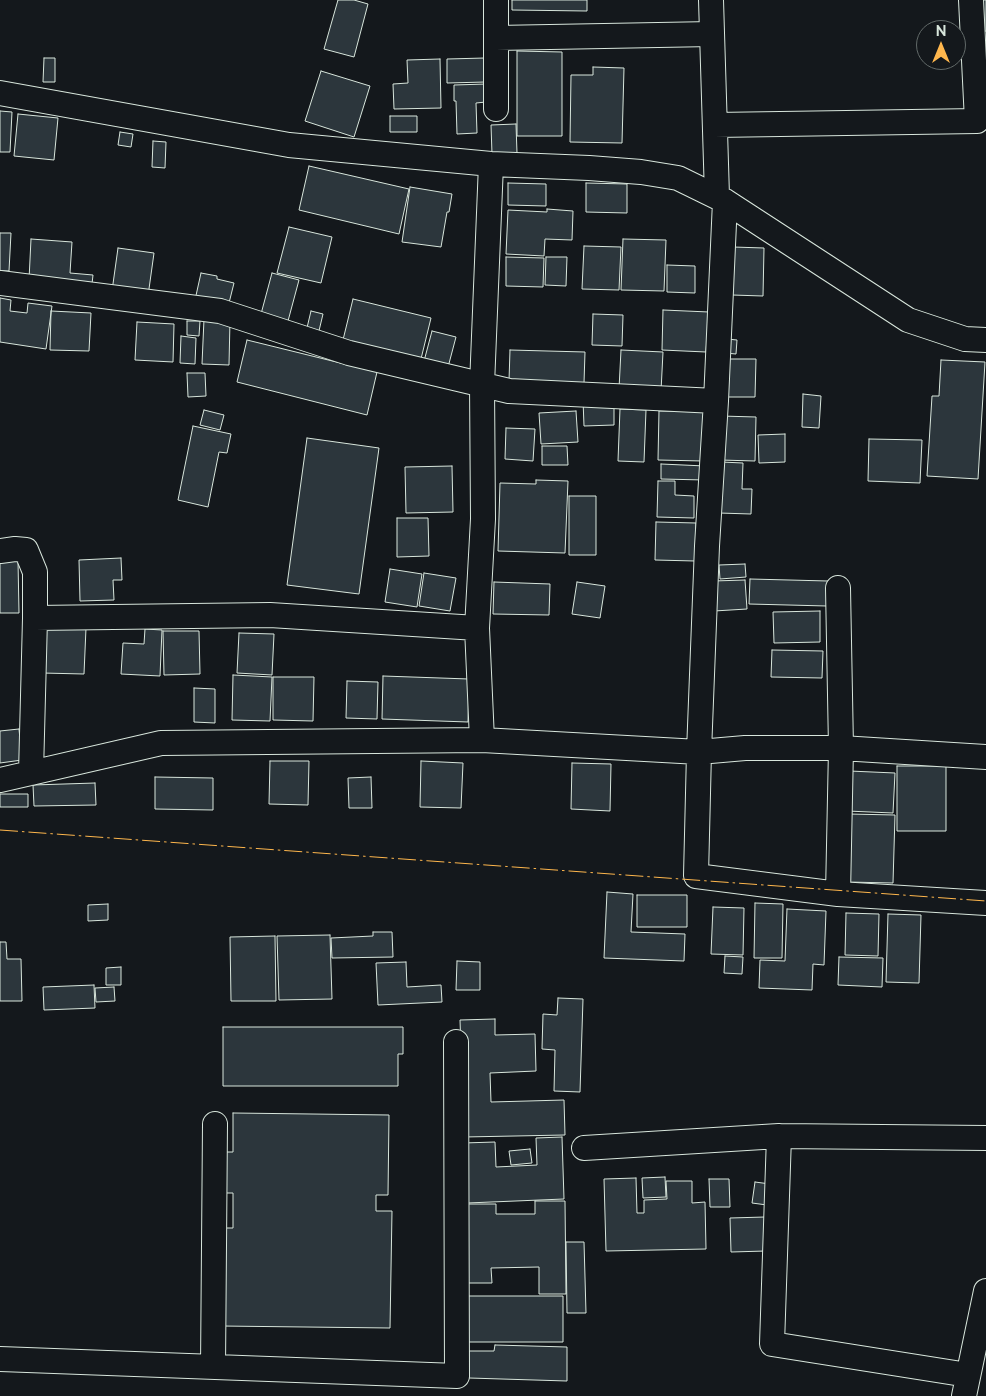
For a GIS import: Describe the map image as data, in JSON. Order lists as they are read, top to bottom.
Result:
{
  "north": "top"
}
